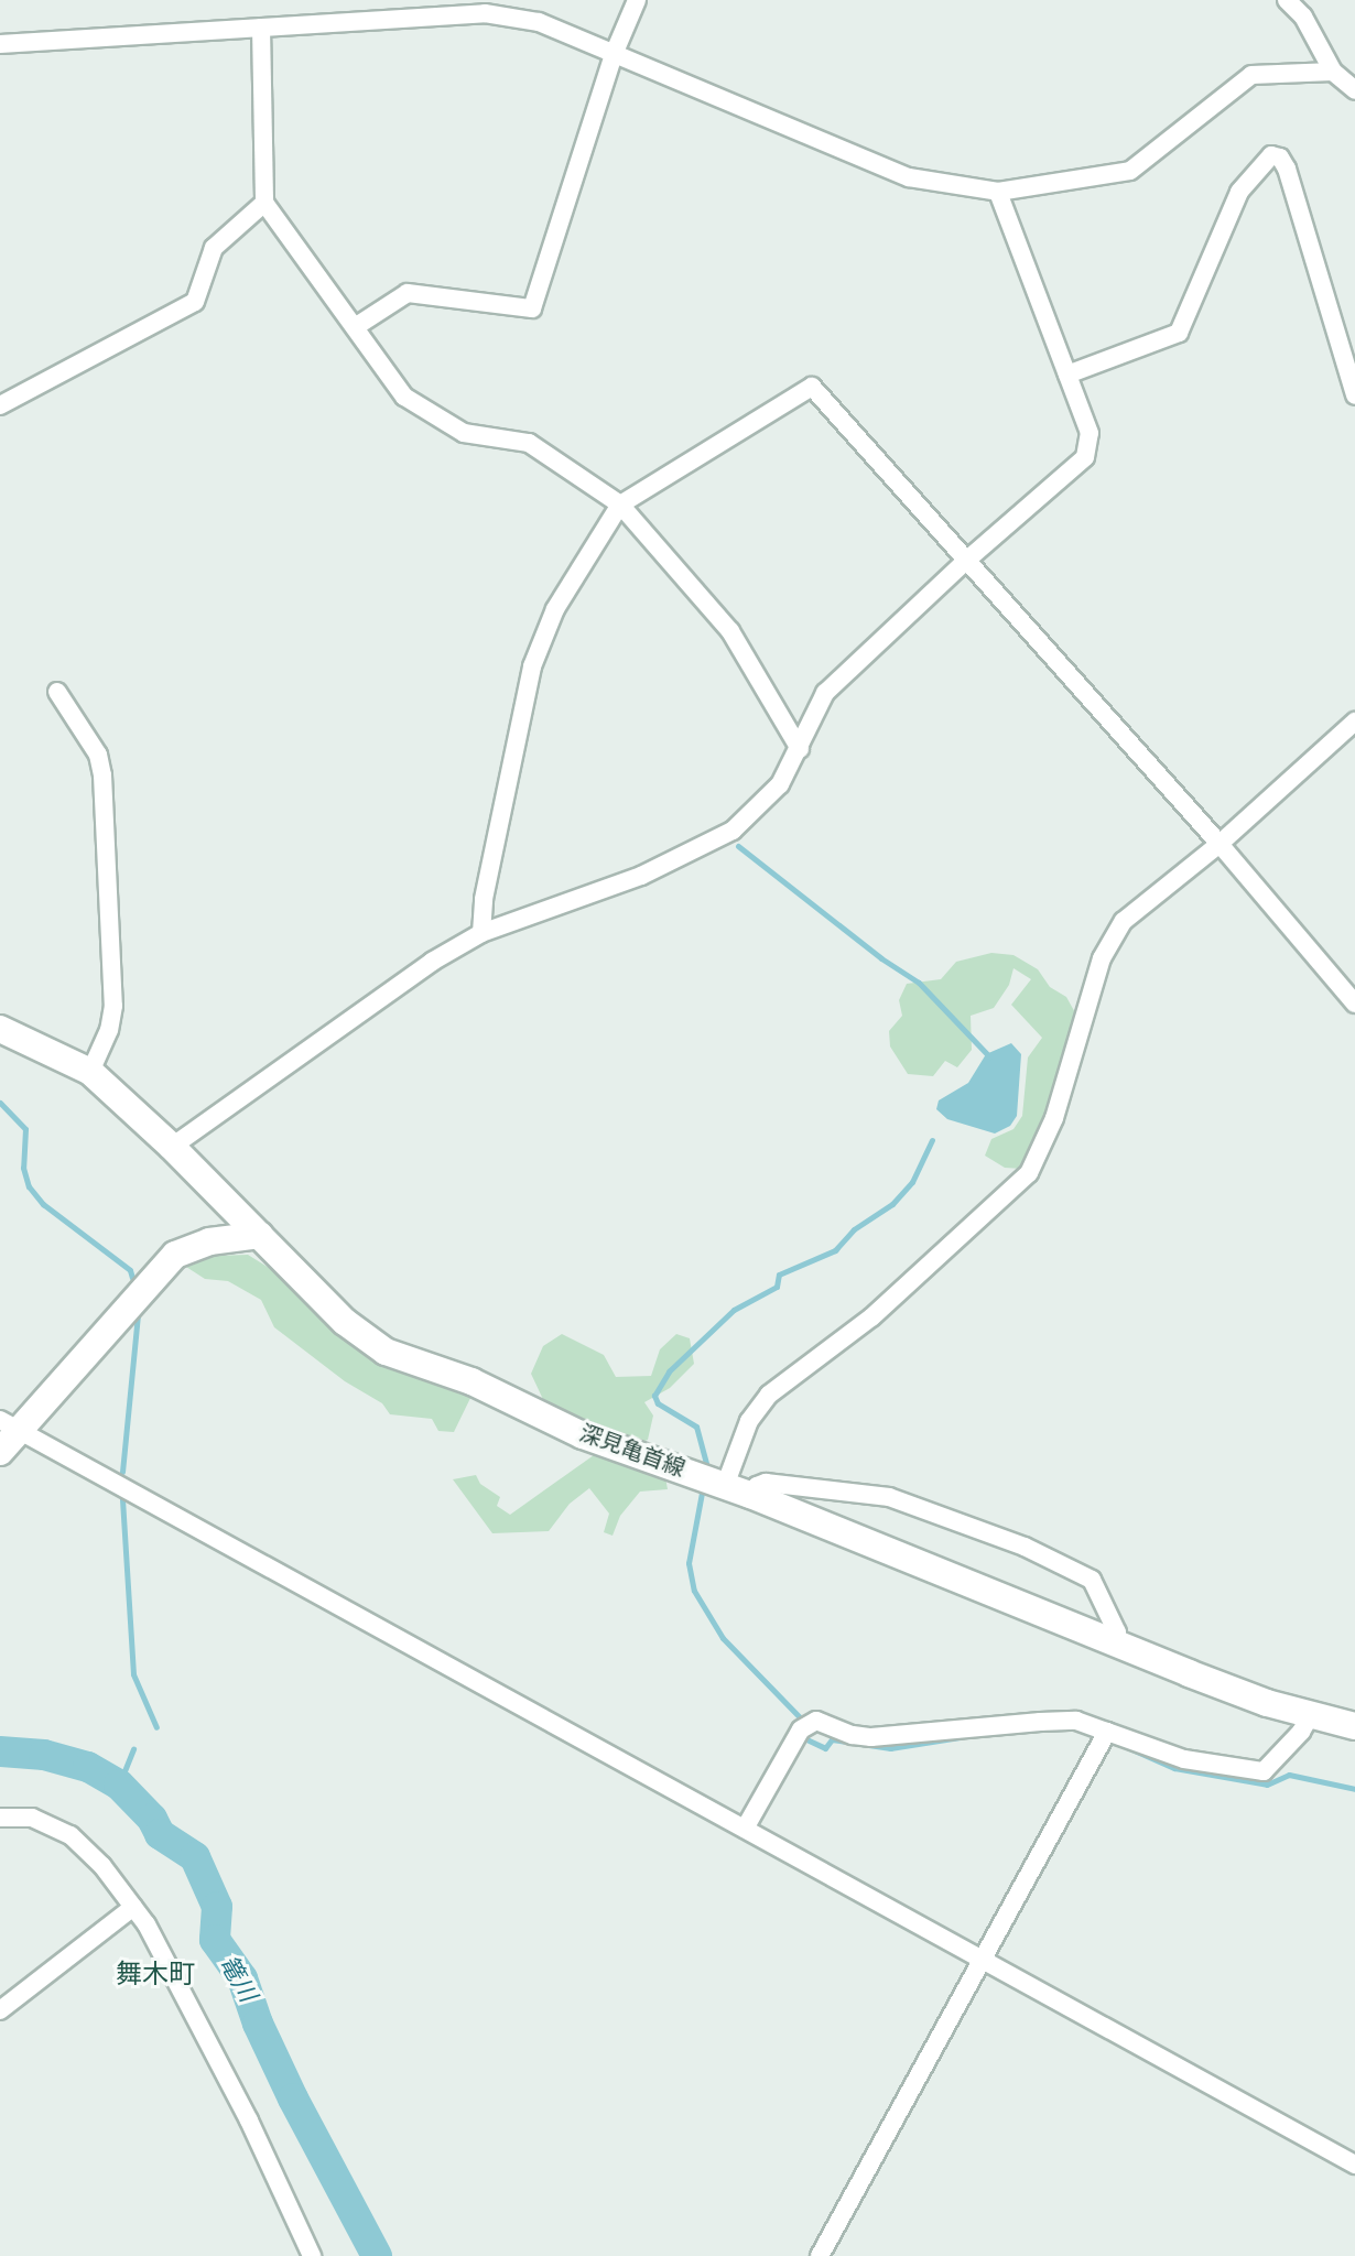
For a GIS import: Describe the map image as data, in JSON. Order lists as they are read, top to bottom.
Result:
{
  "streets": {
    "main road": ["深見亀首線"]
  },
  "districts": ["舞木町"],
  "water": ["篭川"]
}
